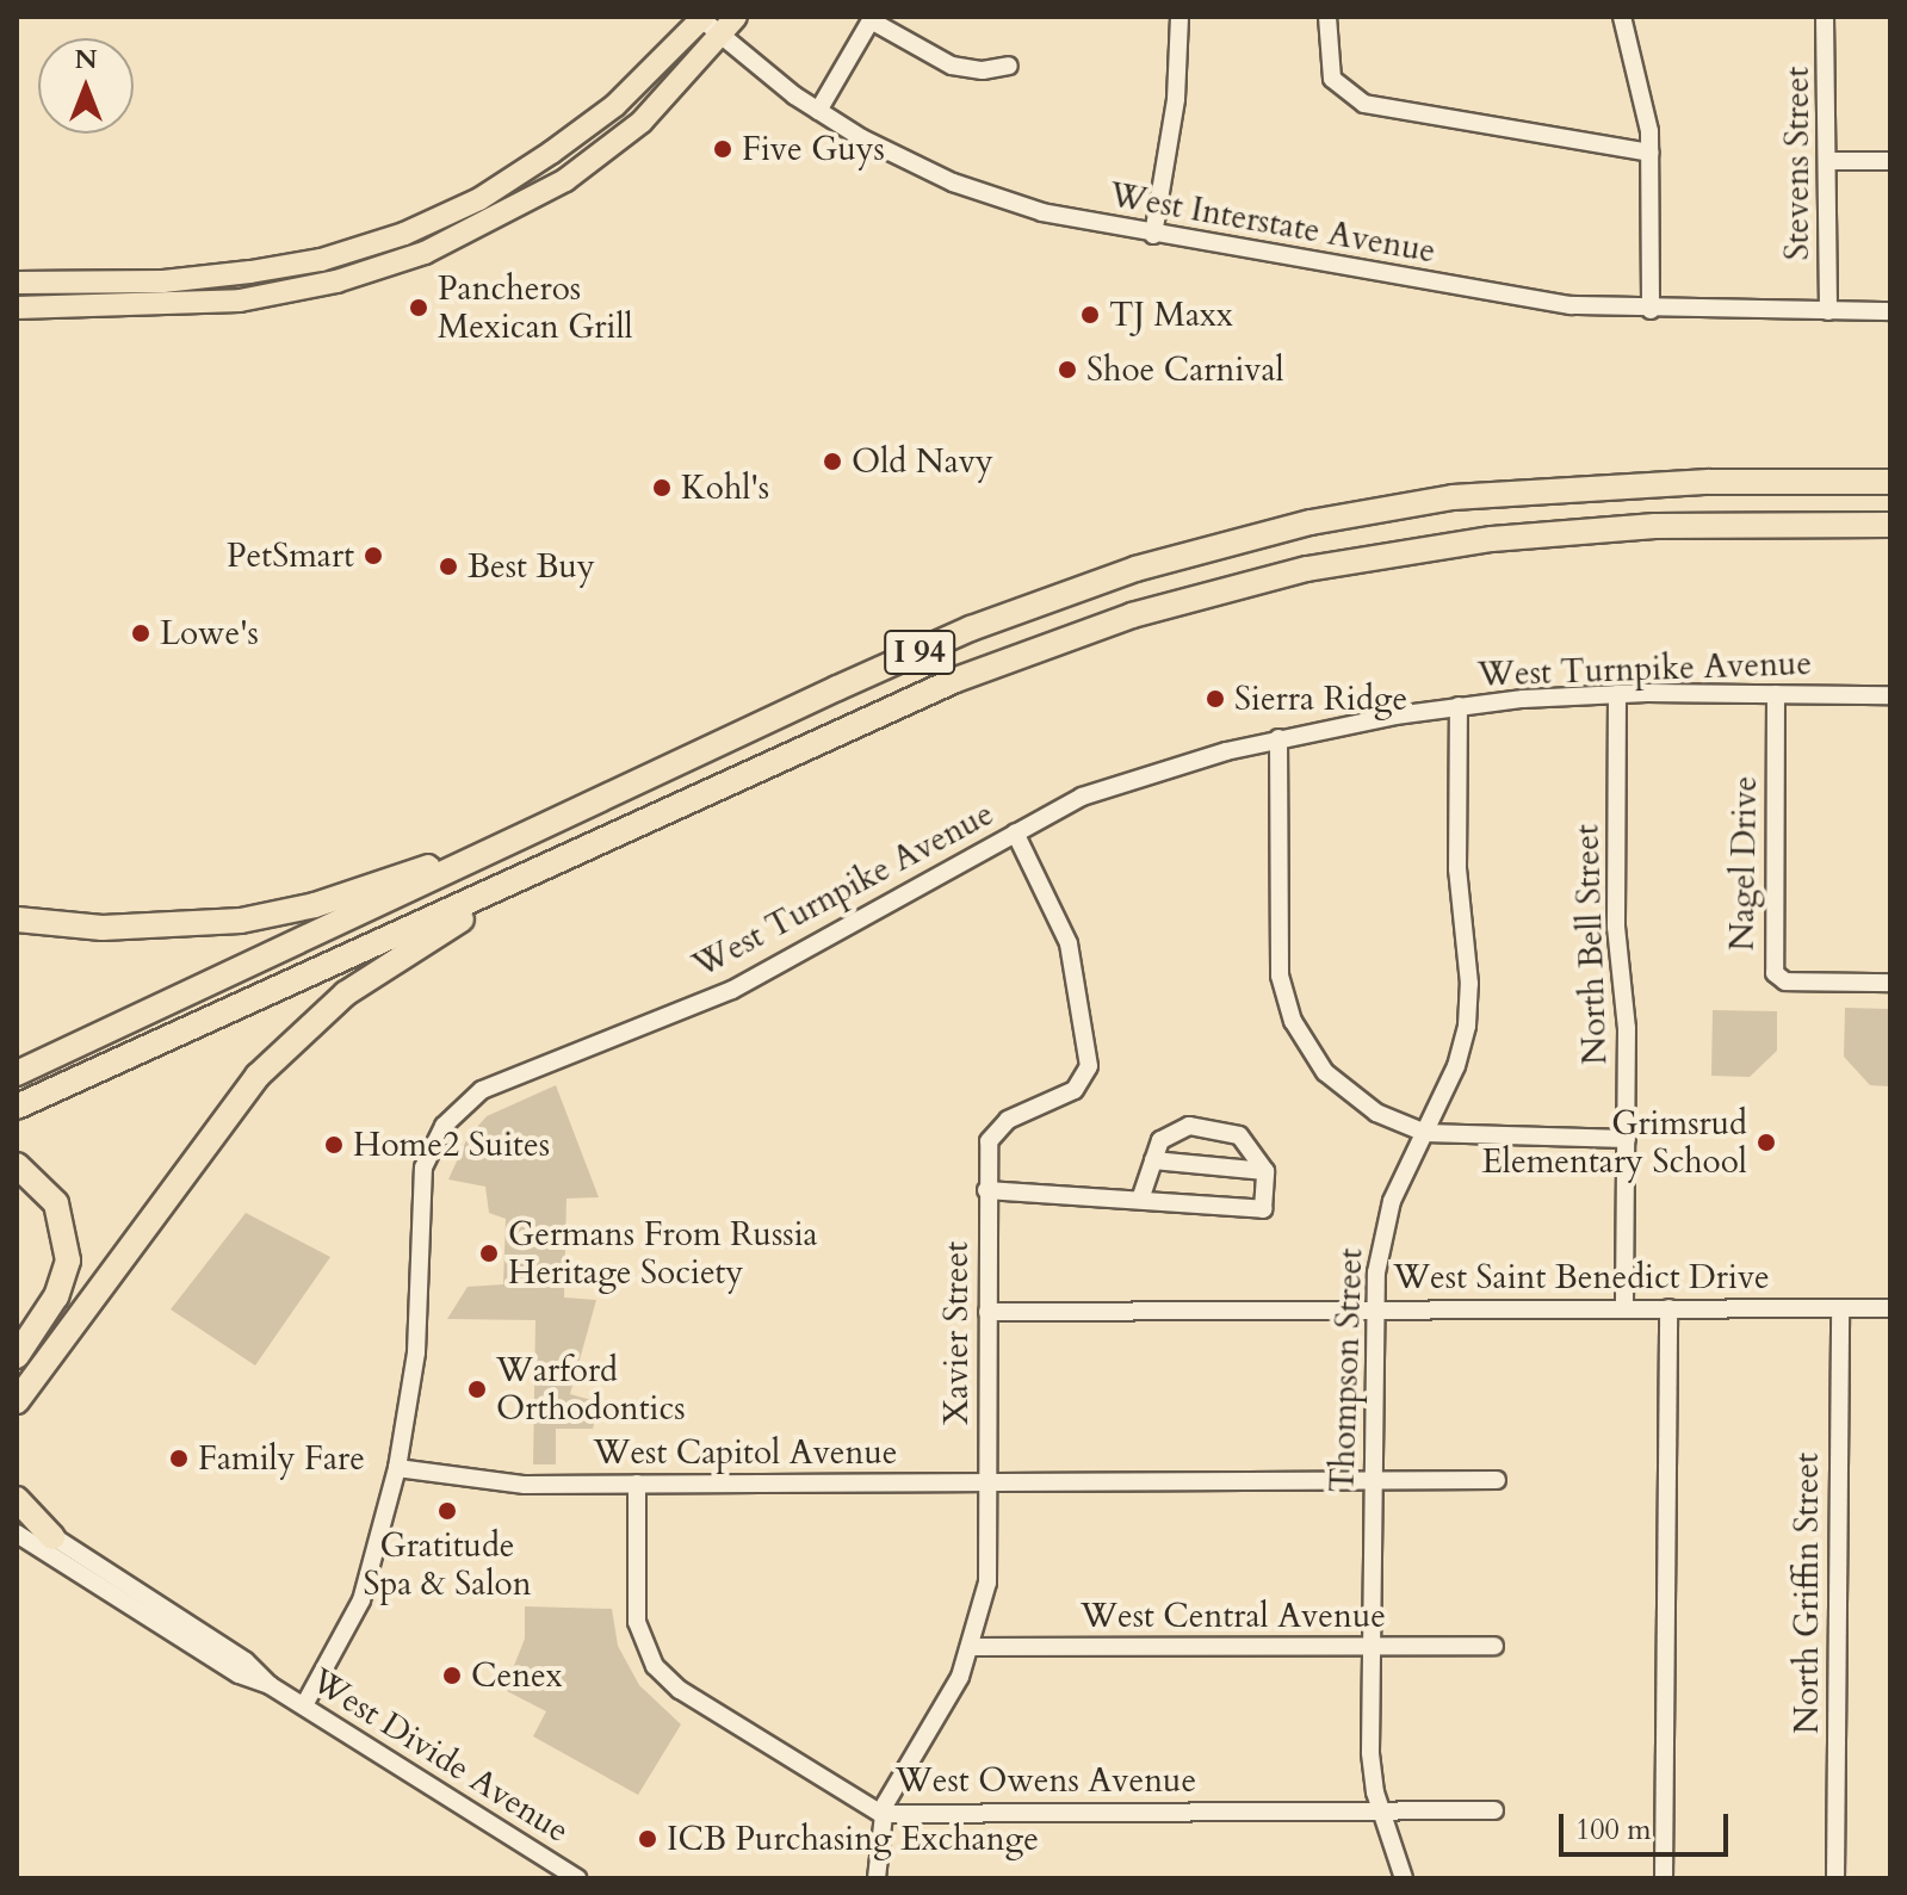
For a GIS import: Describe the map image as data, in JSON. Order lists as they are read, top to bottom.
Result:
{
  "streets": {
    "highway": ["I 94"],
    "street": [
      "Stevens Street",
      "West Interstate Avenue",
      "West Turnpike Avenue",
      "Nagel Drive",
      "North Bell Street",
      "West Saint Benedict Drive",
      "Xavier Street",
      "Thompson Street",
      "West Capitol Avenue",
      "North Griffin Street",
      "West Central Avenue",
      "West Divide Avenue",
      "West Owens Avenue"
    ]
  },
  "crossings": [
    ["Stevens Street", "West Interstate Avenue"],
    ["West Turnpike Avenue", "Nagel Drive"],
    ["West Turnpike Avenue", "North Bell Street"],
    ["West Turnpike Avenue", "Xavier Street"],
    ["West Turnpike Avenue", "Thompson Street"],
    ["West Turnpike Avenue", "West Capitol Avenue"],
    ["West Turnpike Avenue", "West Divide Avenue"],
    ["North Bell Street", "West Saint Benedict Drive"],
    ["West Saint Benedict Drive", "Xavier Street"],
    ["West Saint Benedict Drive", "Thompson Street"],
    ["West Saint Benedict Drive", "North Griffin Street"],
    ["Xavier Street", "West Capitol Avenue"],
    ["Xavier Street", "West Central Avenue"],
    ["Xavier Street", "West Owens Avenue"],
    ["Thompson Street", "West Capitol Avenue"],
    ["Thompson Street", "West Central Avenue"],
    ["Thompson Street", "West Owens Avenue"],
    ["West Capitol Avenue", "West Owens Avenue"]
  ],
  "places": [
    "Five Guys",
    "Pancheros Mexican Grill",
    "TJ Maxx",
    "Shoe Carnival",
    "Old Navy",
    "Kohl's",
    "PetSmart",
    "Best Buy",
    "Lowe's",
    "Sierra Ridge",
    "Grimsrud Elementary School",
    "Home2 Suites",
    "Germans From Russia Heritage Society",
    "Warford Orthodontics",
    "Family Fare",
    "Gratitude Spa & Salon",
    "Cenex",
    "ICB Purchasing Exchange"
  ],
  "scale_bar": "100 m",
  "north": "top"
}
